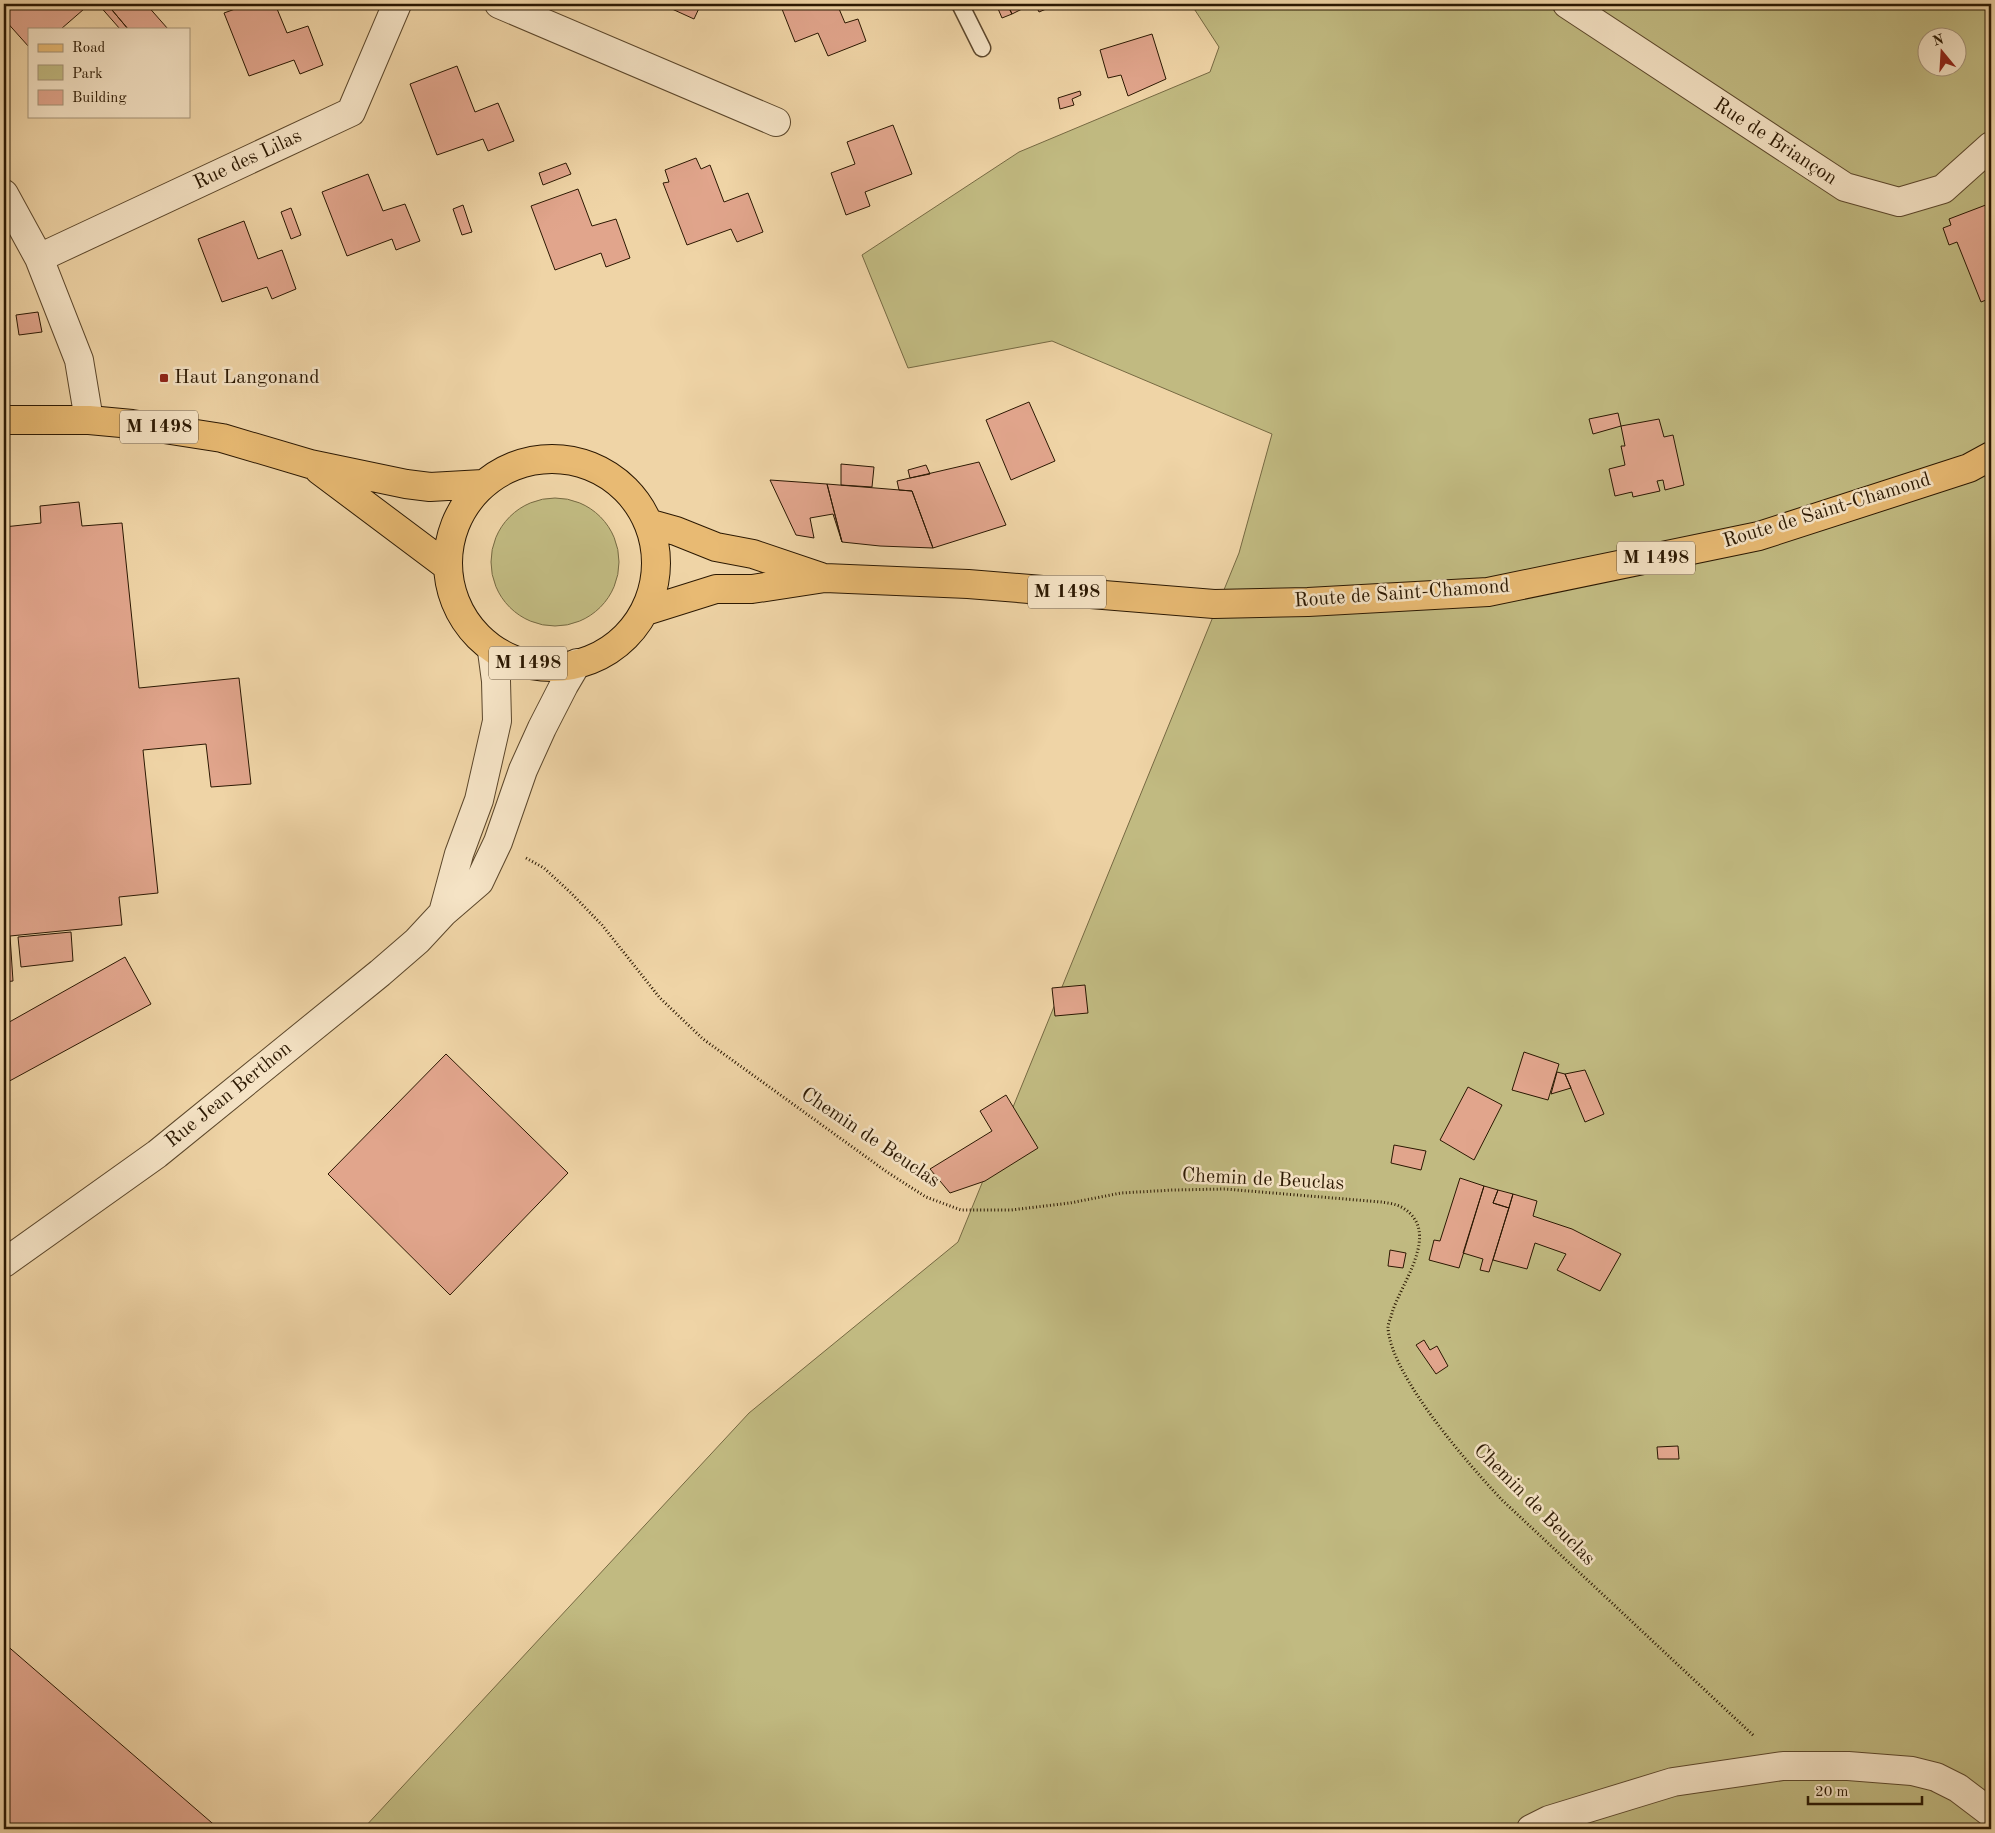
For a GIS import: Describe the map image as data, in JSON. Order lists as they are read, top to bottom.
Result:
{
  "streets": {
    "main road": ["M 1498", "Route de Saint-Chamond"],
    "street": ["Rue de Briançon", "Rue des Lilas", "Rue Jean Berthon"],
    "path": ["Chemin de Beuclas"]
  },
  "crossings": [
    ["M 1498", "Route de Saint-Chamond"],
    ["M 1498", "Rue Jean Berthon"],
    ["Rue Jean Berthon", "Chemin de Beuclas"]
  ],
  "places": {
    "transit": ["Haut Langonand"]
  },
  "legend": ["Road", "Park", "Building"],
  "scale_bar": "20 m",
  "north": "top"
}
